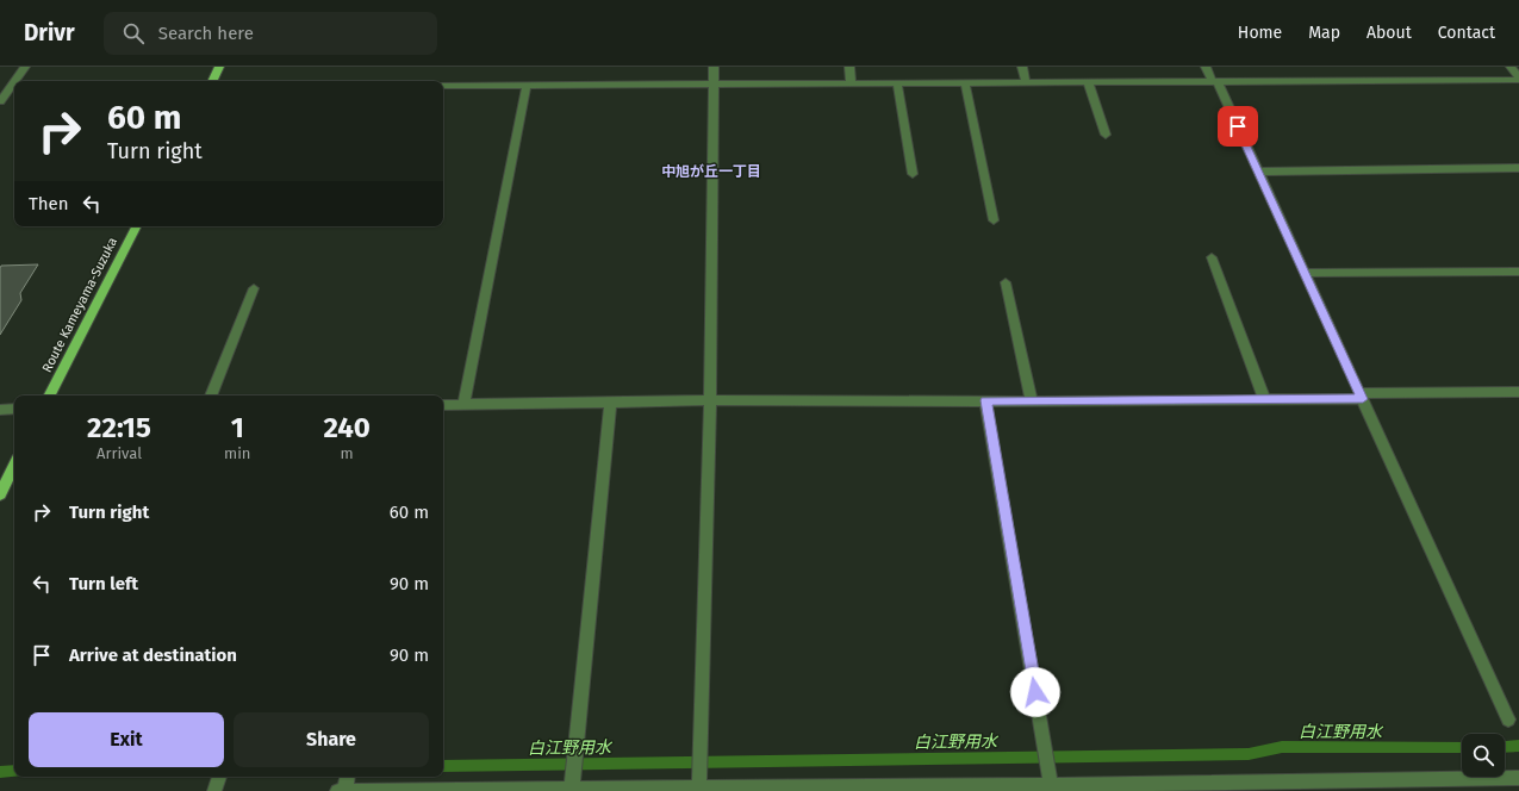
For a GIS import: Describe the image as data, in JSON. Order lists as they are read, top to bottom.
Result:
{
  "streets": {
    "main road": ["Route Kameyama-Suzuka"]
  },
  "districts": ["中旭が丘一丁目"],
  "water": ["白江野用水"],
  "page": {
    "header": "Drivr",
    "search": "Search here",
    "nav": [
      "Home",
      "Map",
      "About",
      "Contact"
    ],
    "turn": ["60 m", "Turn right"],
    "then": "Then",
    "eta": [
      "22:15",
      "Arrival",
      "1",
      "min",
      "240",
      "m"
    ],
    "list": [
      {
        "name": "Turn right",
        "value": "60 m"
      },
      {
        "name": "Turn left",
        "value": "90 m"
      },
      {
        "name": "Arrive at destination",
        "value": "90 m"
      }
    ],
    "buttons": ["Exit", "Share"]
  }
}
